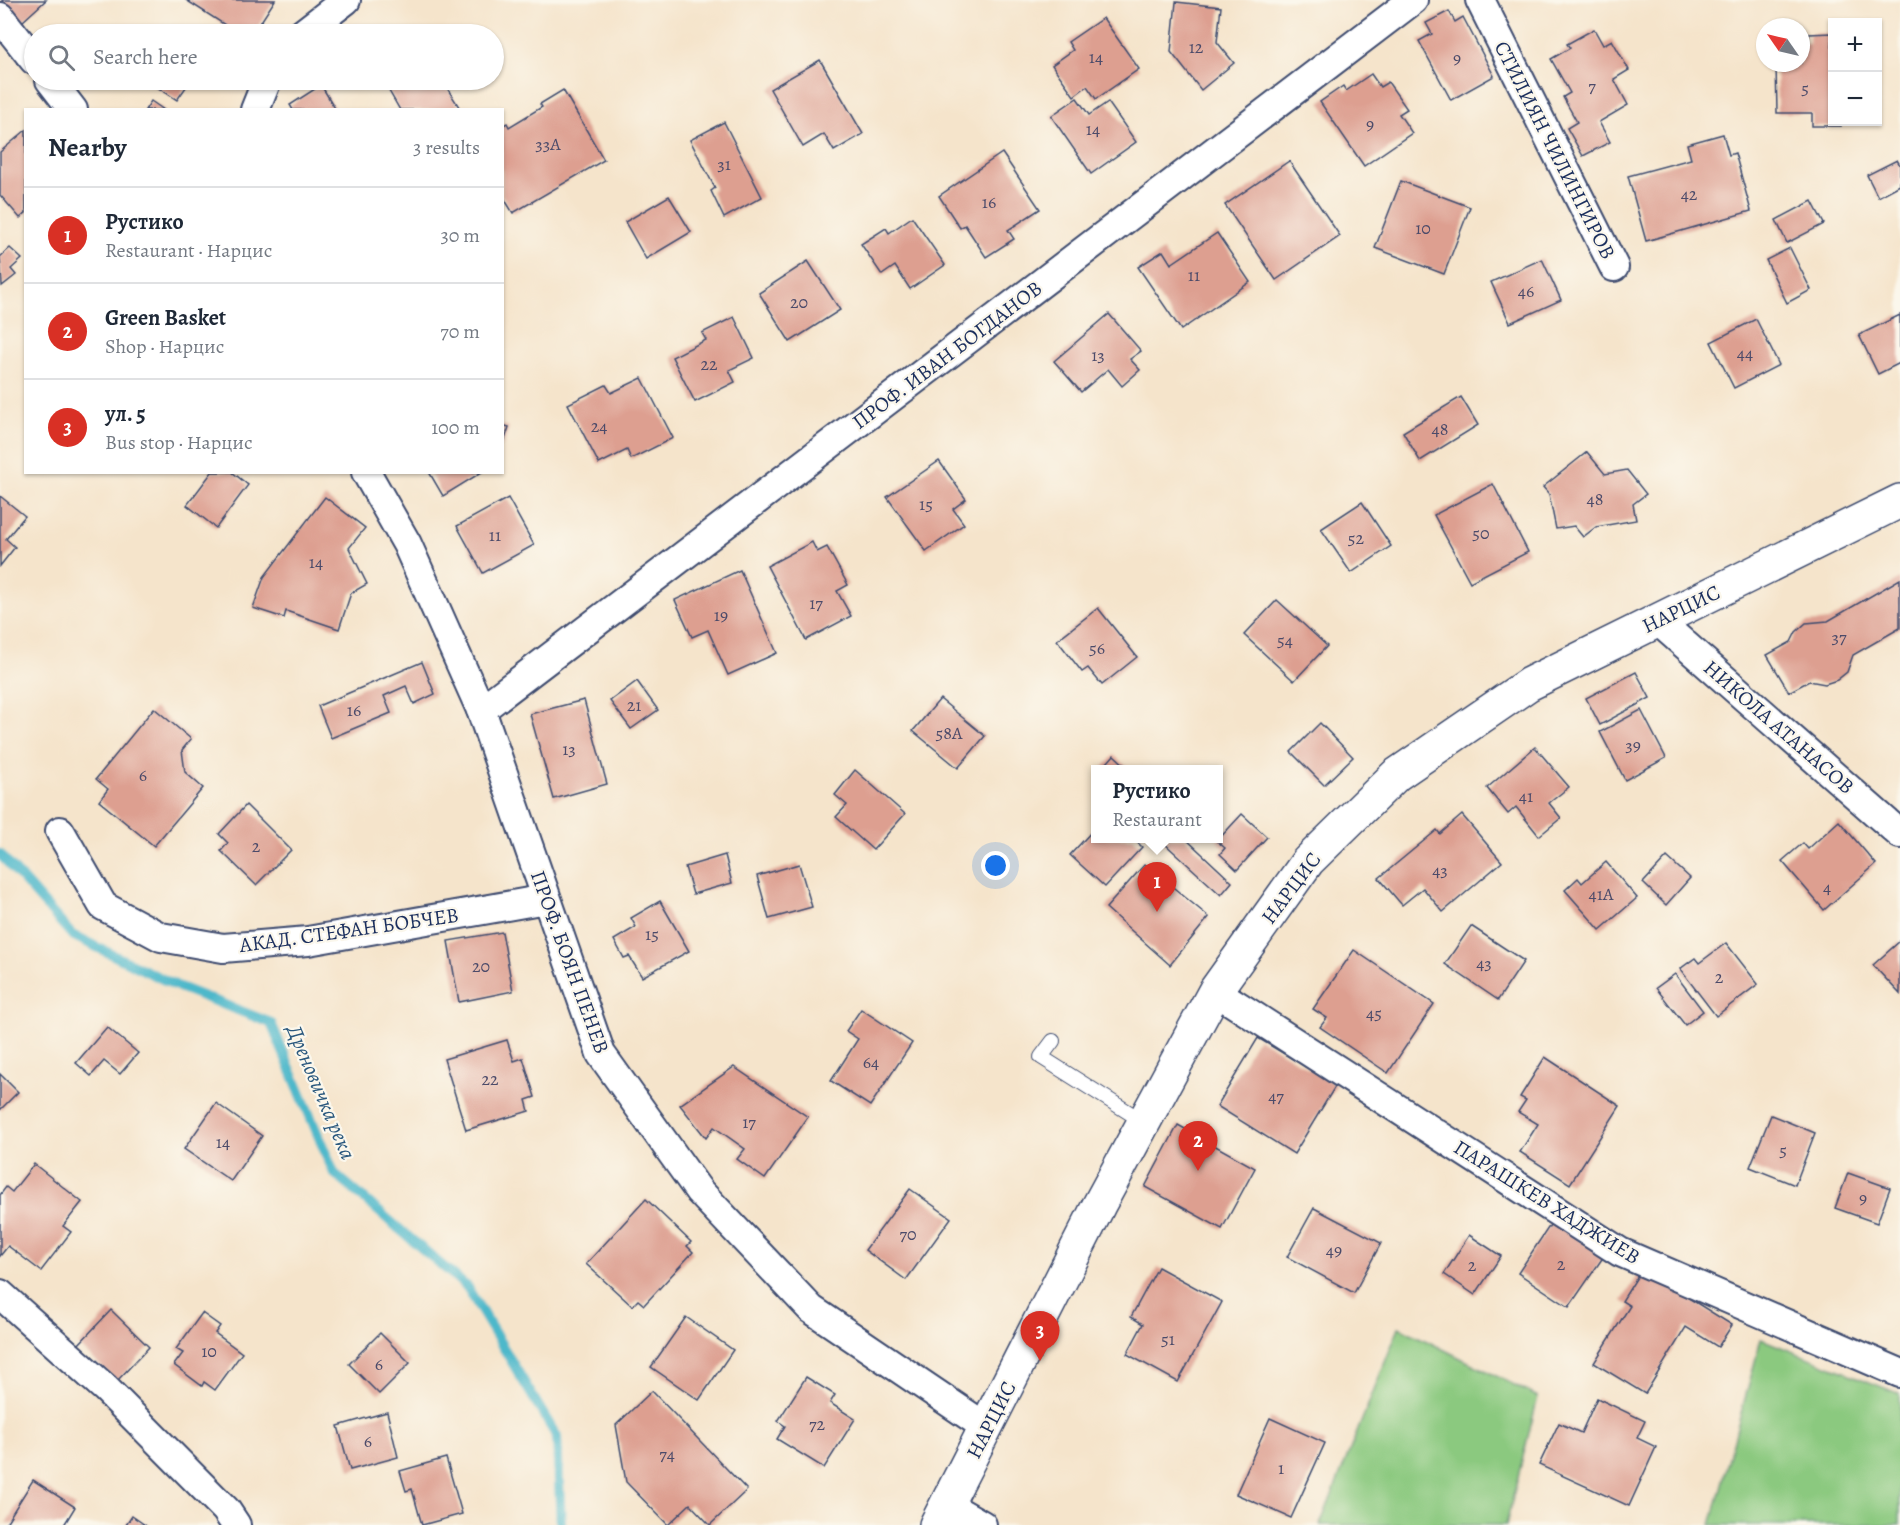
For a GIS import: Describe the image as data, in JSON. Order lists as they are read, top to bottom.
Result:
{
  "streets": {
    "main road": ["НАРЦИС"],
    "street": [
      "СТИЛИЯН ЧИЛИНГИРОВ",
      "ПРОФ. ИВАН БОГДАНОВ",
      "НИКОЛА АТАНАСОВ",
      "АКАД. СТЕФАН БОБЧЕВ",
      "ПРОФ. БОЯН ПЕНЕВ",
      "ПАРАШКЕВ ХАДЖИЕВ"
    ]
  },
  "crossings": [
    ["ПРОФ. ИВАН БОГДАНОВ", "ПРОФ. БОЯН ПЕНЕВ"],
    ["НАРЦИС", "НИКОЛА АТАНАСОВ"],
    ["НАРЦИС", "ПРОФ. БОЯН ПЕНЕВ"],
    ["НАРЦИС", "ПАРАШКЕВ ХАДЖИЕВ"],
    ["АКАД. СТЕФАН БОБЧЕВ", "ПРОФ. БОЯН ПЕНЕВ"]
  ],
  "water": ["Дреновичка река"],
  "house_numbers": [
    "12",
    "14",
    "9",
    "7",
    "5",
    "9",
    "14",
    "33A",
    "31",
    "42",
    "16",
    "10",
    "11",
    "46",
    "20",
    "44",
    "13",
    "22",
    "24",
    "48",
    "48",
    "15",
    "50",
    "11",
    "52",
    "14",
    "17",
    "19",
    "37",
    "54",
    "56",
    "21",
    "16",
    "58А",
    "39",
    "13",
    "6",
    "41",
    "2",
    "43",
    "4",
    "41А",
    "15",
    "43",
    "20",
    "2",
    "45",
    "64",
    "22",
    "47",
    "17",
    "14",
    "5",
    "9",
    "70",
    "49",
    "2",
    "2",
    "51",
    "10",
    "6",
    "72",
    "6",
    "74",
    "1"
  ],
  "north": "top left",
  "page": {
    "map_buttons": ["+", "−"],
    "search": "Search here",
    "heading": ["Nearby", "3 results"],
    "list": [
      {
        "mark": "1",
        "name": "Рустико",
        "note": "Restaurant · Нарцис",
        "value": "30 m"
      },
      {
        "mark": "2",
        "name": "Green Basket",
        "note": "Shop · Нарцис",
        "value": "70 m"
      },
      {
        "mark": "3",
        "name": "ул. 5",
        "note": "Bus stop · Нарцис",
        "value": "100 m"
      }
    ],
    "popup": ["Рустико", "Restaurant"],
    "pins": ["1", "2", "3"]
  }
}
